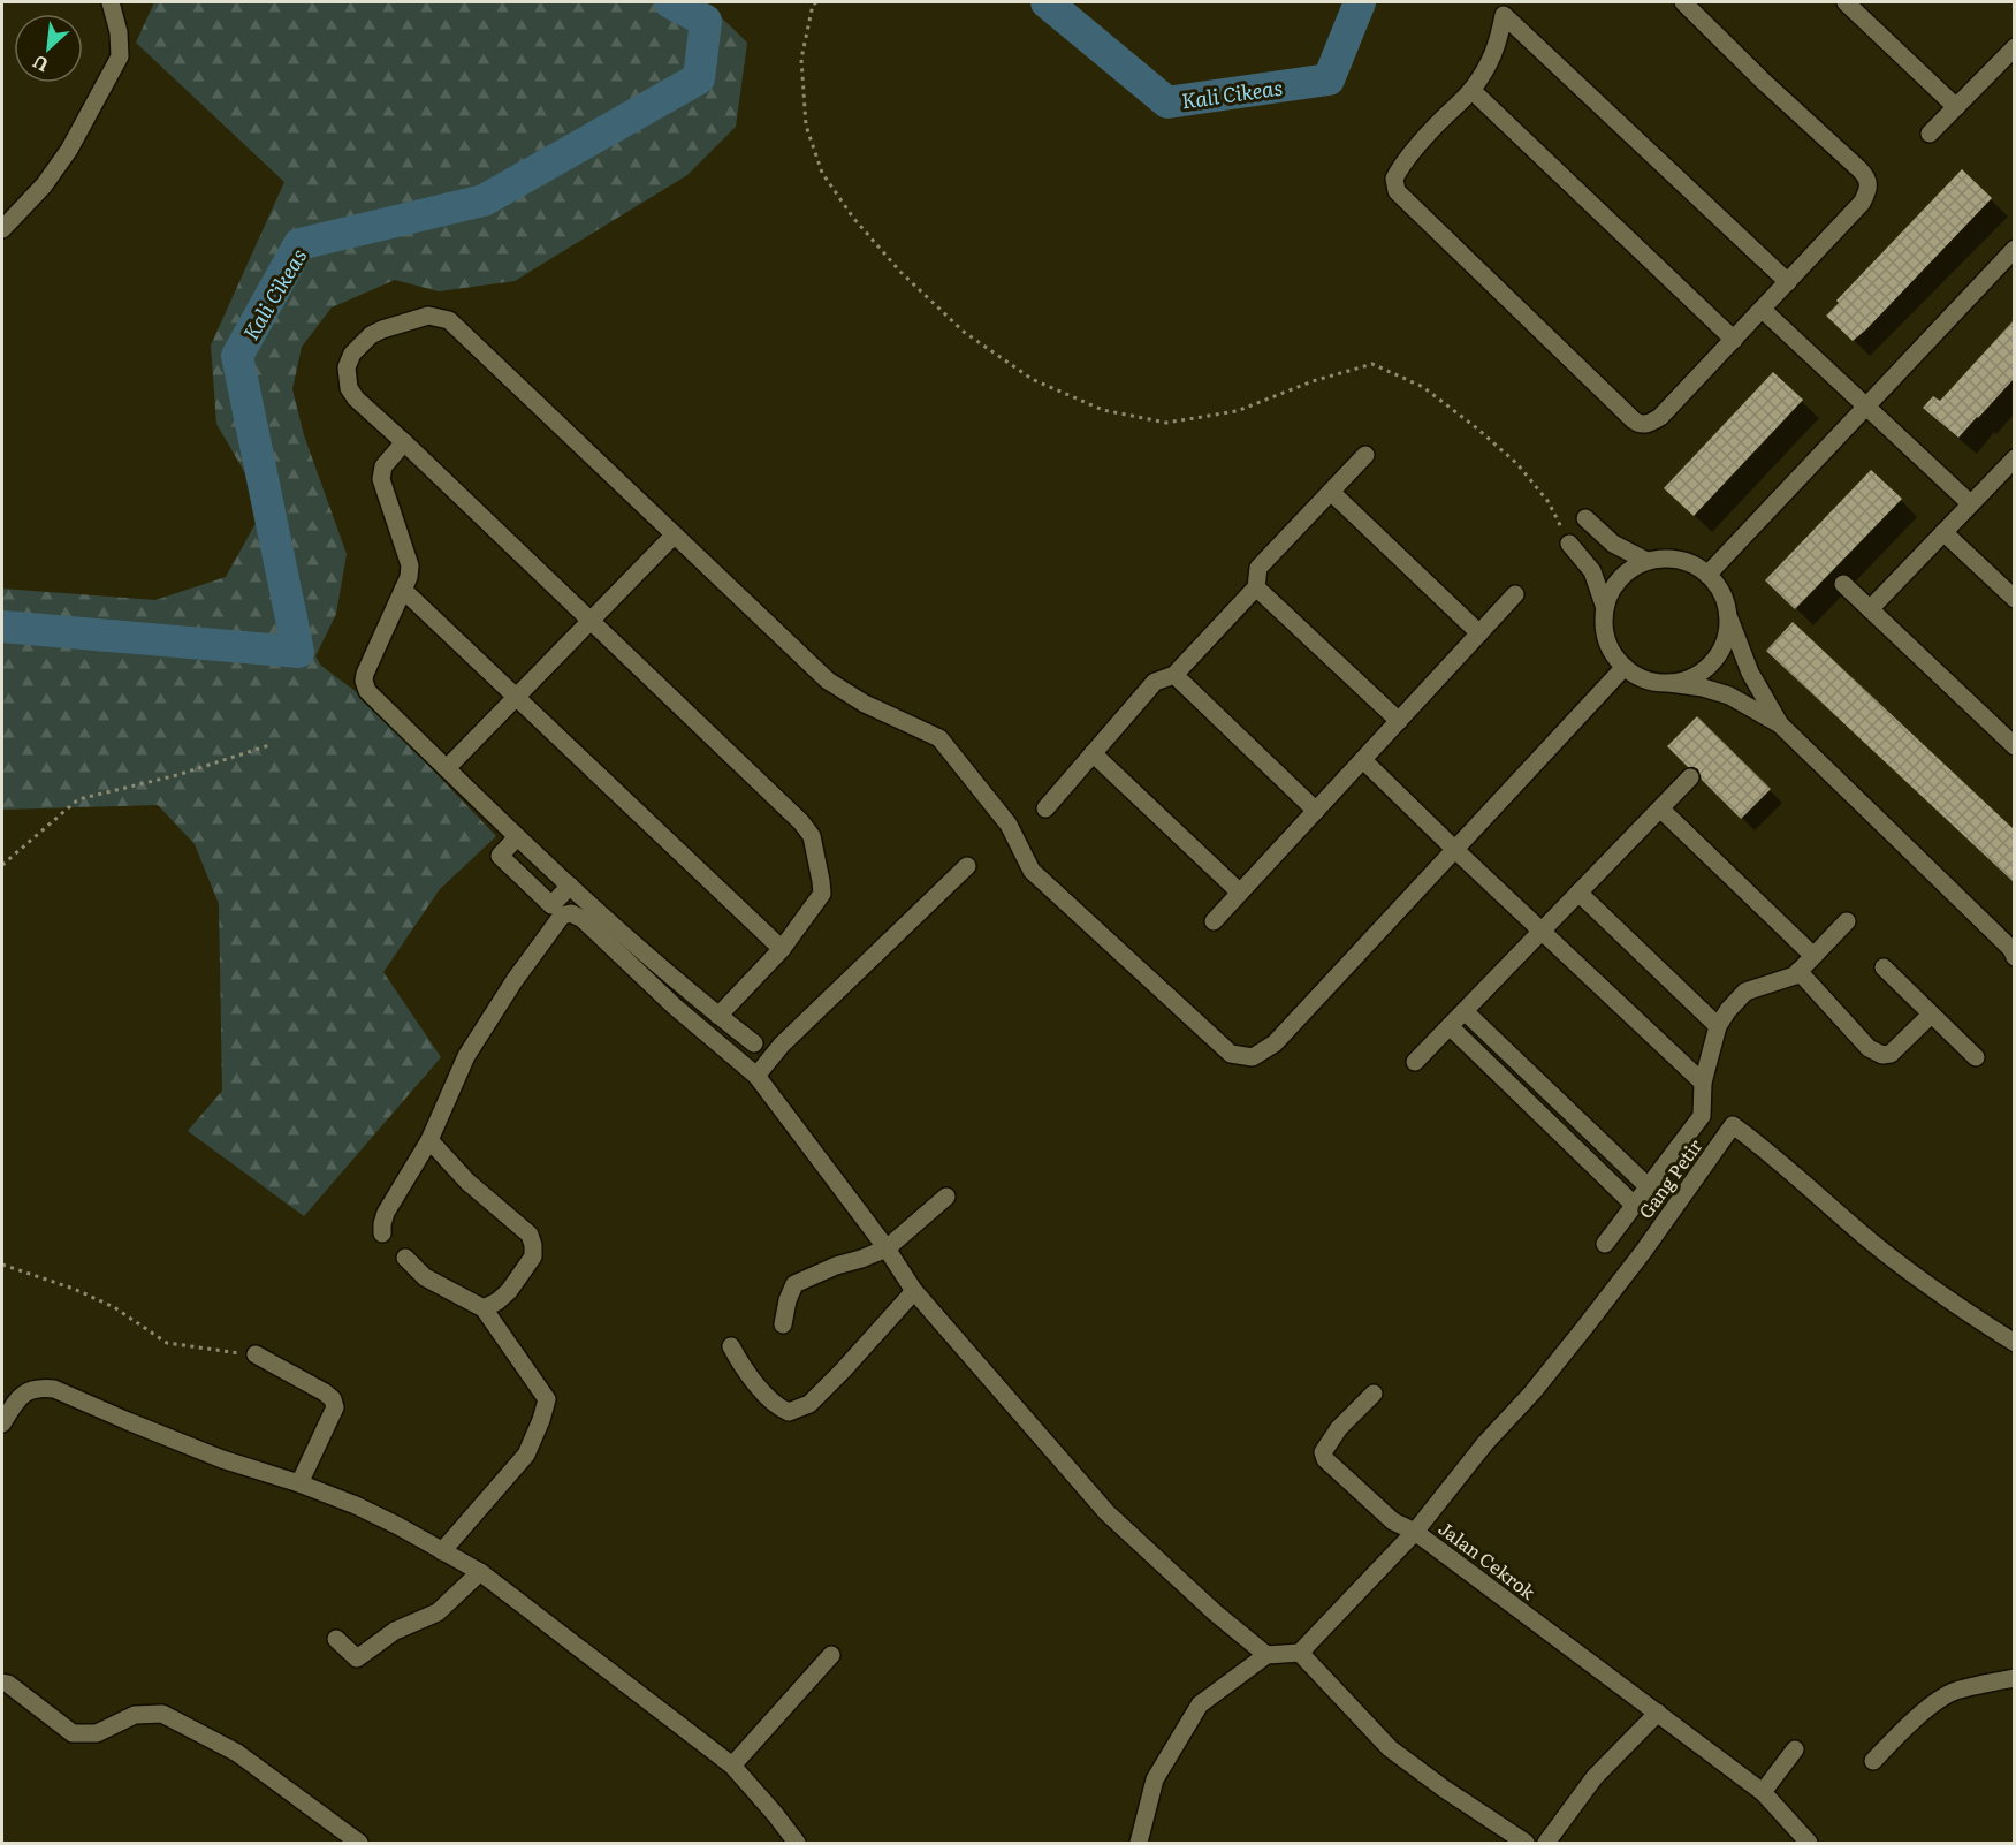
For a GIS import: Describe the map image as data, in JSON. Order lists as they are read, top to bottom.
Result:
{
  "streets": {
    "street": ["Gang Petir", "Jalan Cekrok"]
  },
  "crossings": [
    ["Gang Petir", "Jalan Cekrok"]
  ],
  "water": ["Kali Cikeas"],
  "north": "bottom left"
}
